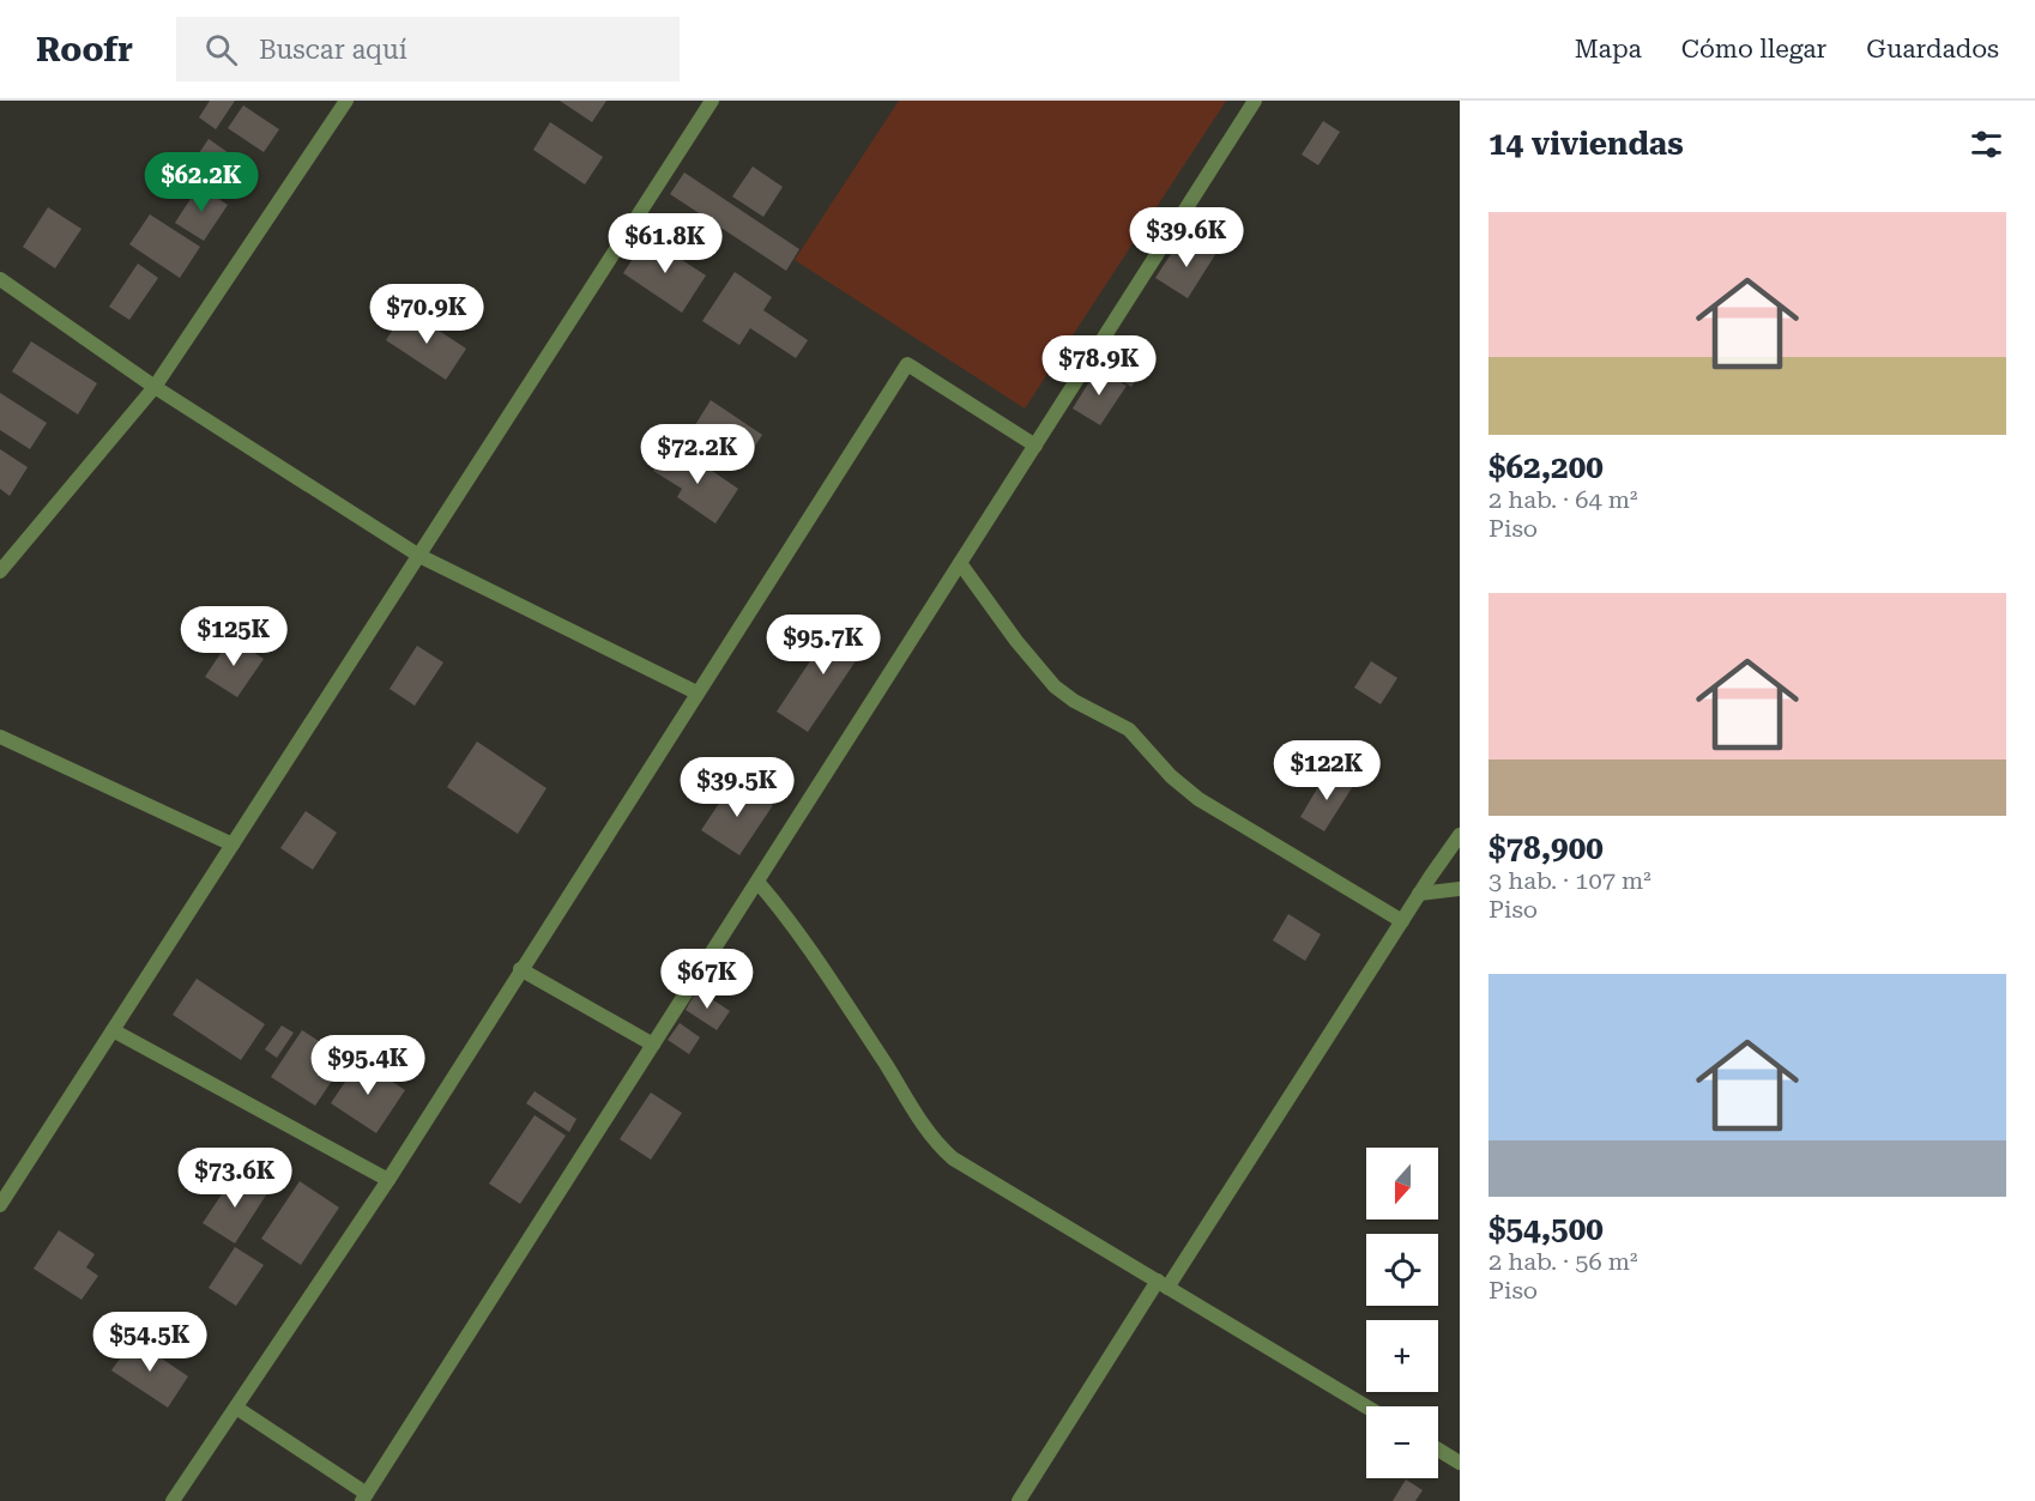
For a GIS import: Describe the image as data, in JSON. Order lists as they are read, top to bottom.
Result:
{
  "north": "bottom",
  "page": {
    "header": "Roofr",
    "search": "Buscar aquí",
    "nav": ["Mapa", "Cómo llegar", "Guardados"],
    "heading": "14 viviendas",
    "price": [
      "$62.2K",
      "$39.6K",
      "$61.8K",
      "$70.9K",
      "$78.9K",
      "$72.2K",
      "$125K",
      "$95.7K",
      "$122K",
      "$39.5K",
      "$67K",
      "$95.4K",
      "$73.6K",
      "$54.5K"
    ],
    "list": [
      {
        "name": "$62,200",
        "note": "2 hab. · 64 m² · Piso"
      },
      {
        "name": "$78,900",
        "note": "3 hab. · 107 m² · Piso"
      },
      {
        "name": "$54,500",
        "note": "2 hab. · 56 m² · Piso"
      }
    ],
    "map_buttons": ["+", "−"]
  }
}
